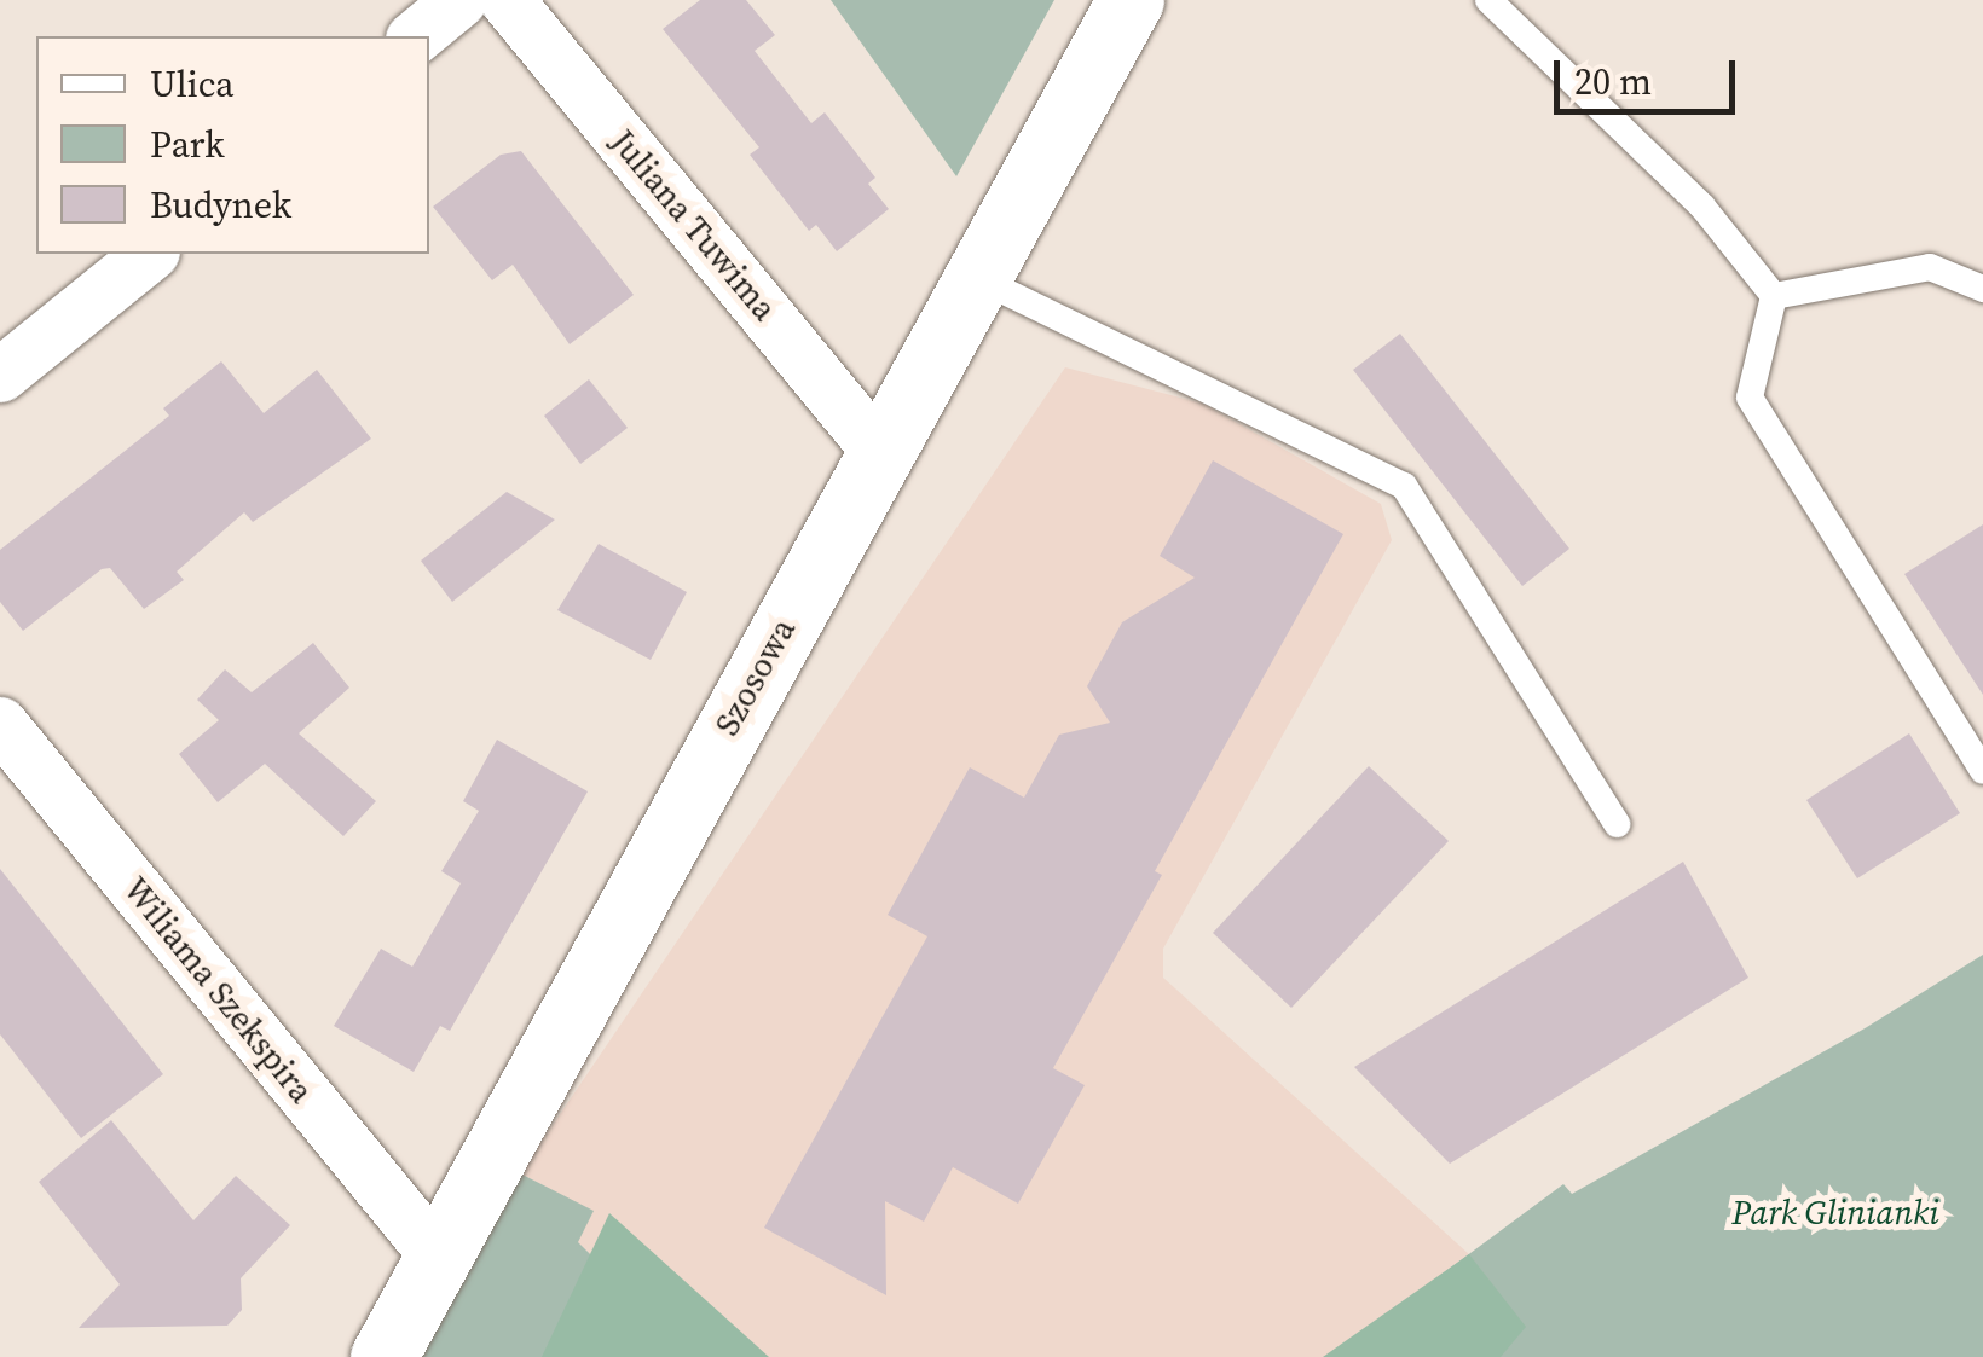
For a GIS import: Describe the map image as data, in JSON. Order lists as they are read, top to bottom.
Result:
{
  "streets": {
    "street": ["Juliana Tuwima", "Szosowa", "Wiliama Szekspira"]
  },
  "crossings": [
    ["Juliana Tuwima", "Szosowa"],
    ["Szosowa", "Wiliama Szekspira"]
  ],
  "parks": ["Park Glinianki"],
  "legend": ["Ulica", "Park", "Budynek"],
  "scale_bar": "20 m"
}
